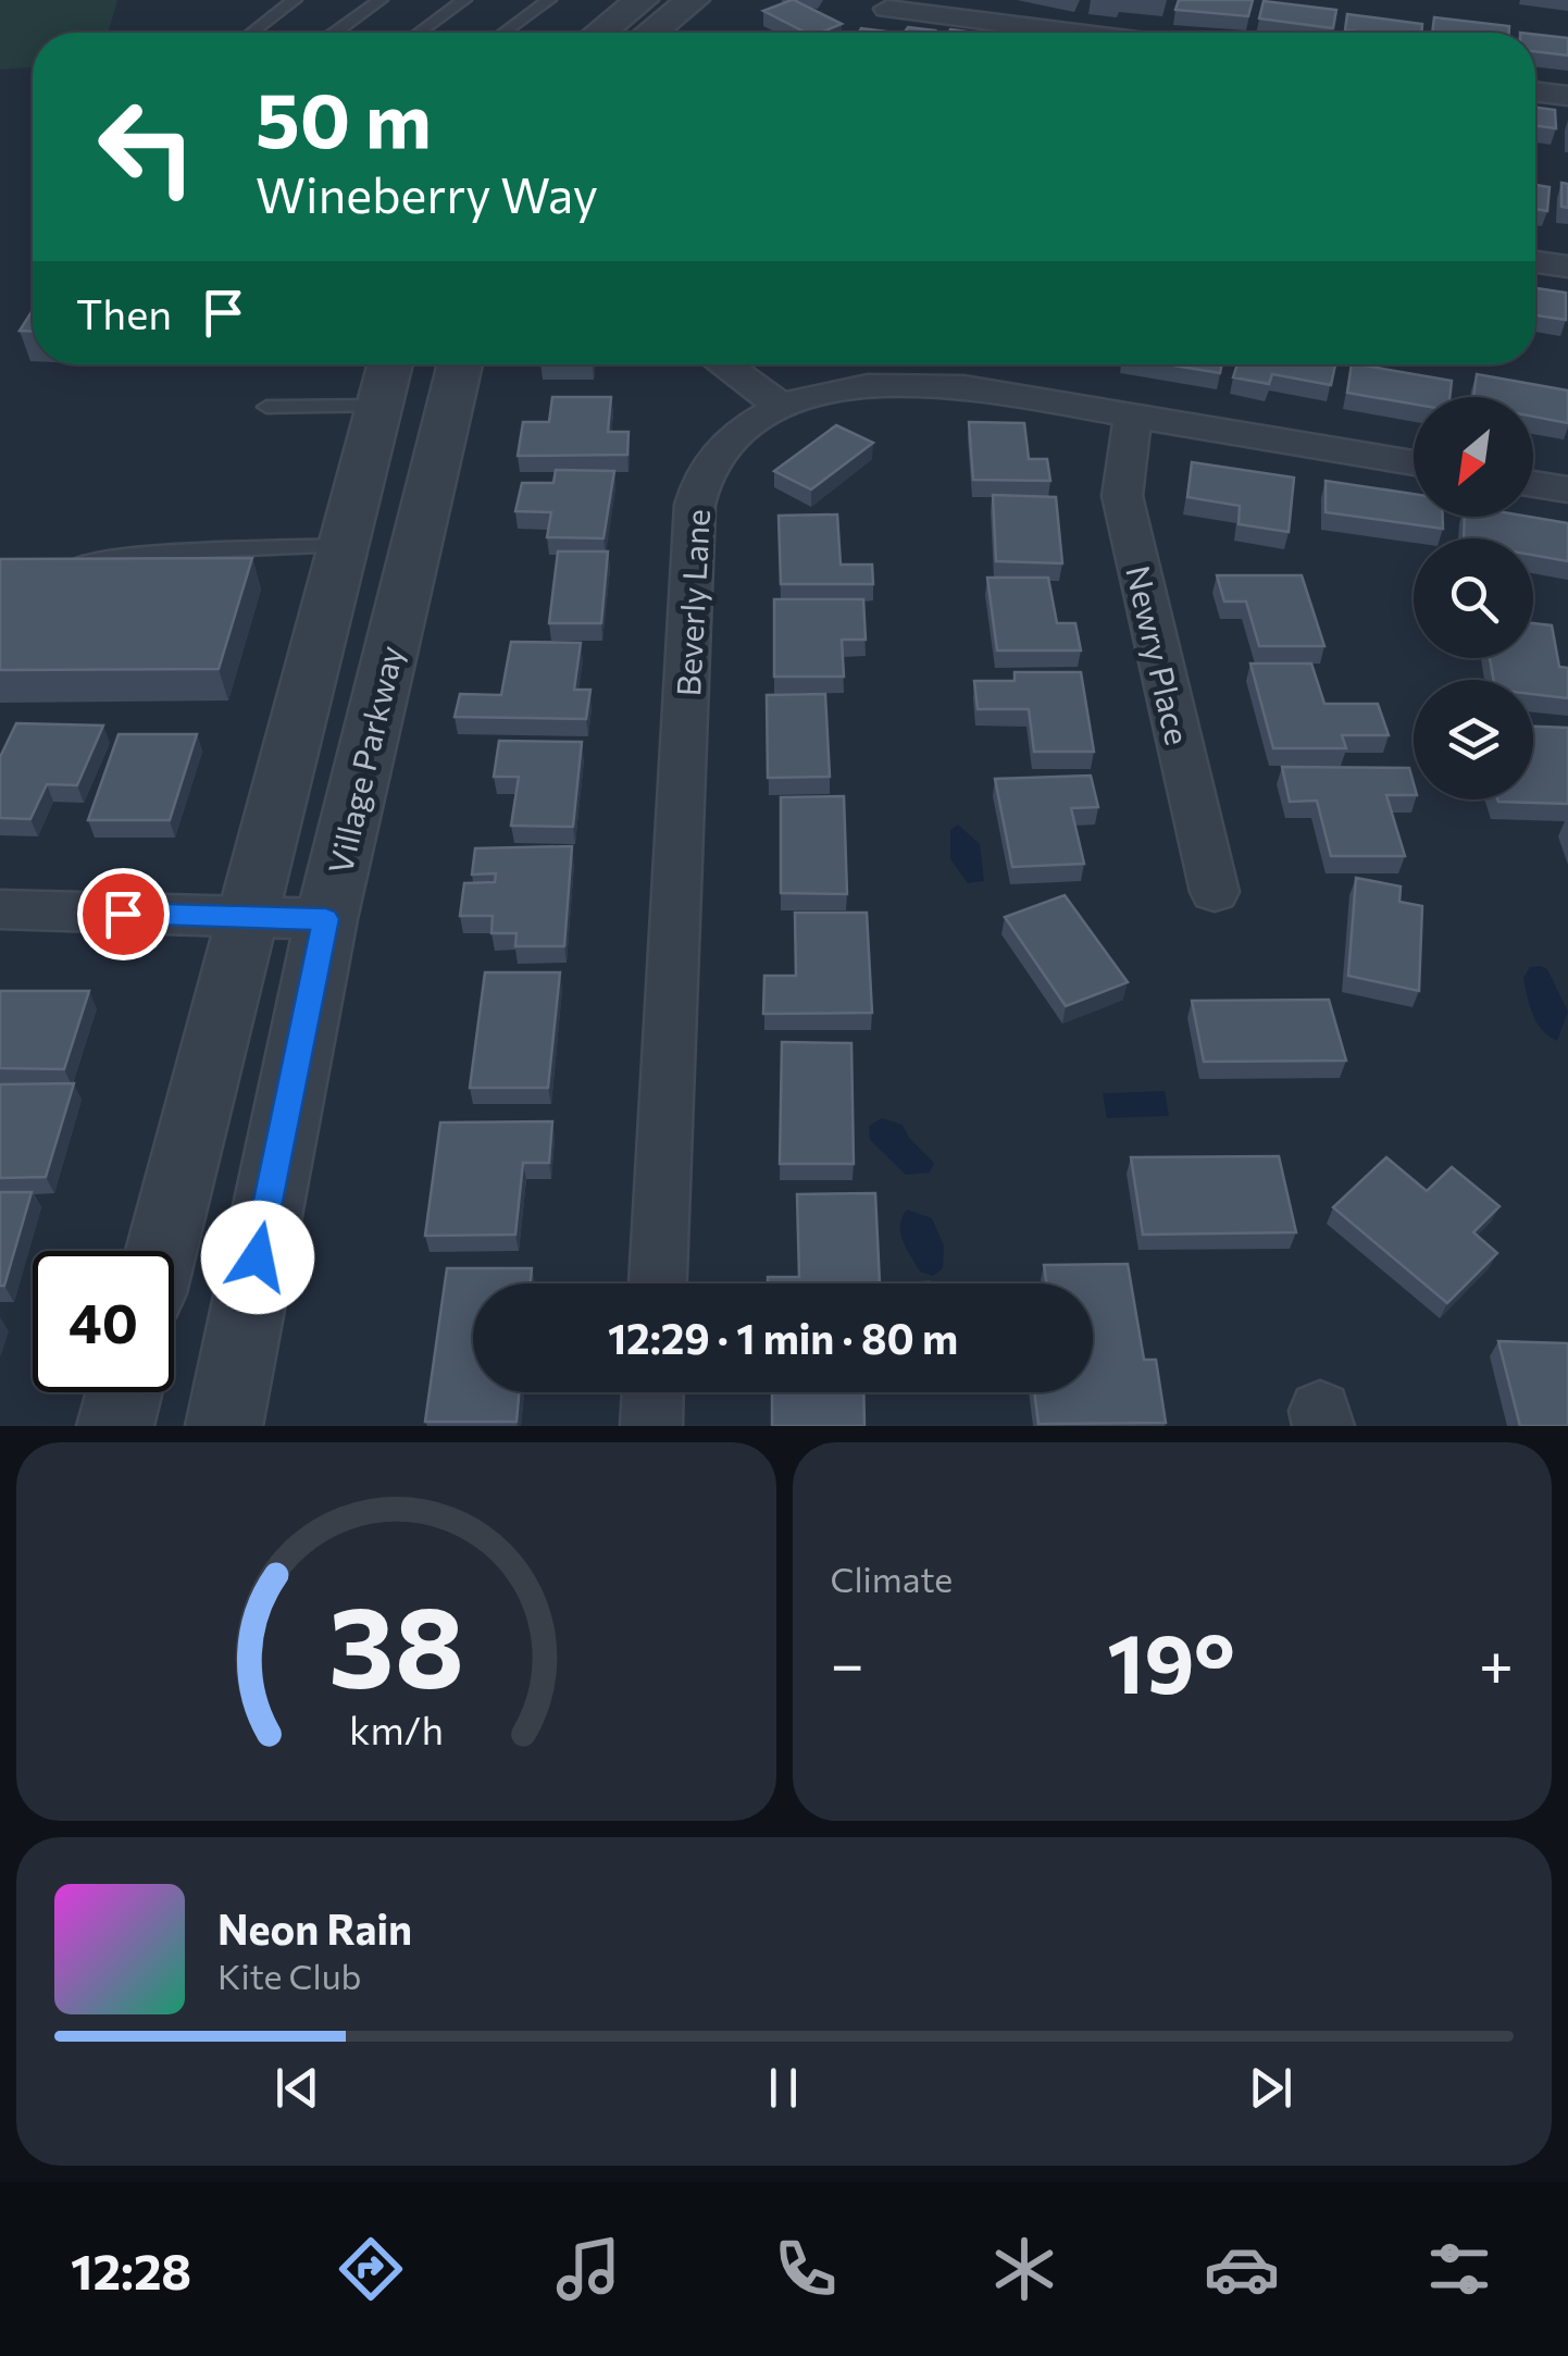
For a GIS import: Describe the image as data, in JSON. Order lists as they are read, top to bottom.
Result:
{
  "streets": {
    "street": ["Beverly Lane", "Newry Place", "Village Parkway"]
  },
  "crossings": [
    ["Beverly Lane", "Newry Place"]
  ],
  "north": "bottom left",
  "page": {
    "turn": ["50 m", "Wineberry Way"],
    "then": "Then",
    "limit": "40",
    "trip": "12:29 · 1 min · 80 m",
    "tile": "Climate",
    "heat": ["−", "19°", "+"],
    "song": ["Neon Rain", "Kite Club"],
    "tabs": "12:28",
    "gauge": ["38", "km/h"]
  }
}
